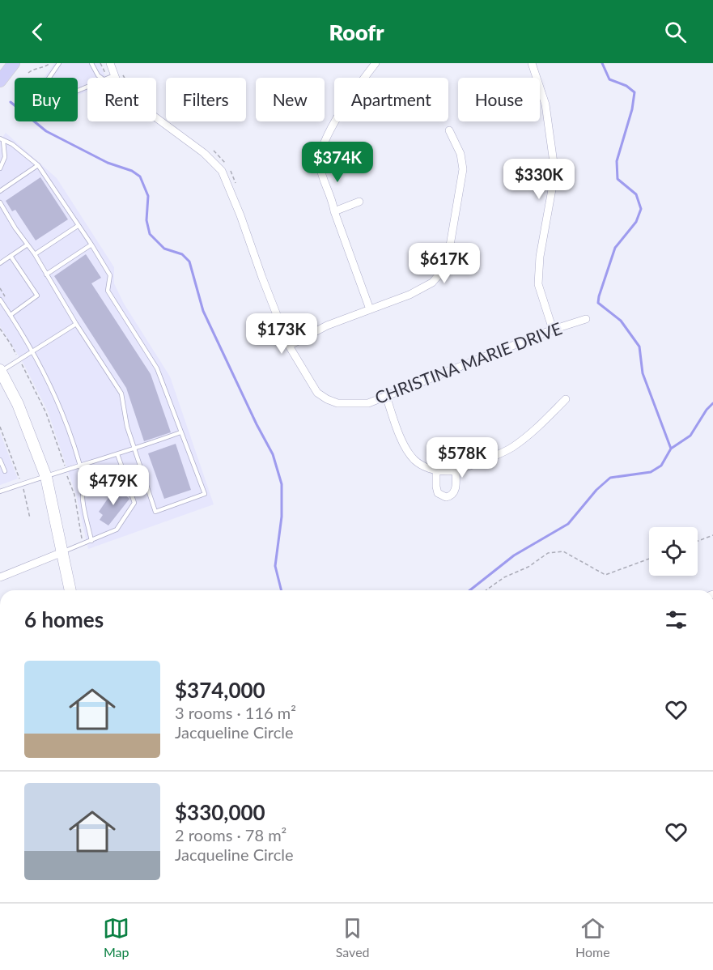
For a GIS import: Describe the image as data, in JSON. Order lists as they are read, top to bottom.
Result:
{
  "streets": {
    "street": ["CHRISTINA MARIE DRIVE"]
  },
  "page": {
    "header": "Roofr",
    "chip": [
      "Buy",
      "Rent",
      "Filters",
      "New",
      "Apartment",
      "House"
    ],
    "price": [
      "$374K",
      "$330K",
      "$617K",
      "$173K",
      "$578K",
      "$479K"
    ],
    "heading": "6 homes",
    "list": [
      {
        "name": "$374,000",
        "note": "3 rooms · 116 m² · Jacqueline Circle"
      },
      {
        "name": "$330,000",
        "note": "2 rooms · 78 m² · Jacqueline Circle"
      }
    ],
    "tabs": ["Map", "Saved", "Home"]
  }
}
